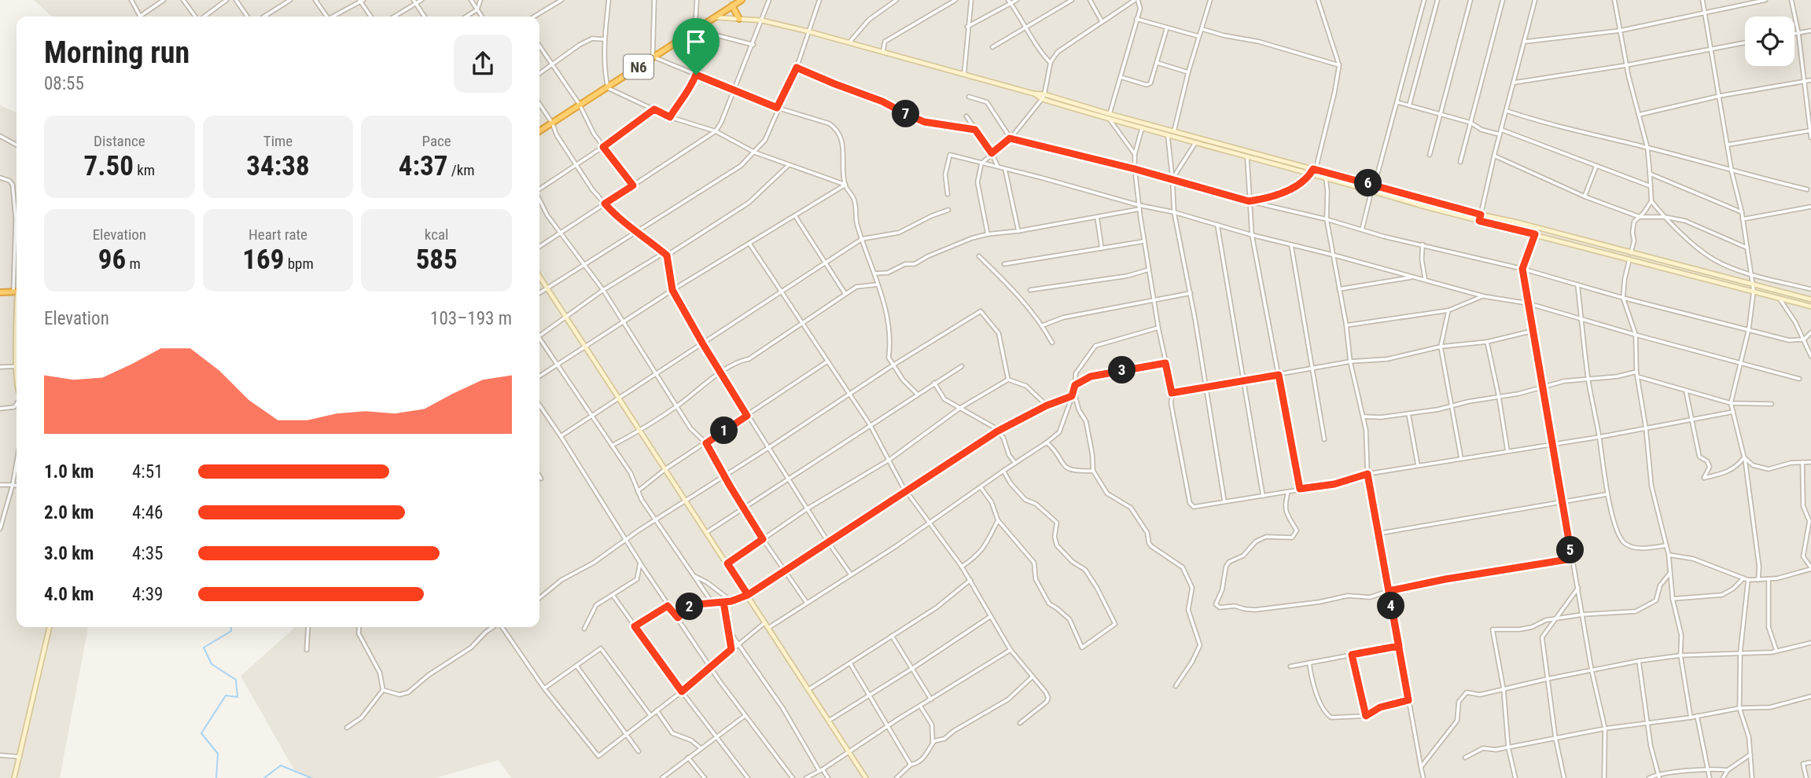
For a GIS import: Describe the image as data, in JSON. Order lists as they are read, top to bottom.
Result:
{
  "streets": {
    "highway": ["N6"]
  },
  "page": {
    "heading": ["Morning run", "08:55"],
    "pins": [
      "7",
      "6",
      "3",
      "1",
      "5",
      "4",
      "2"
    ],
    "stats": [
      ["Distance", "7.50 km"],
      ["Time", "34:38"],
      ["Pace", "4:37 /km"],
      ["Elevation", "96 m"],
      ["Heart rate", "169 bpm"],
      ["kcal", "585"]
    ],
    "chart": ["Elevation", "103–193 m"],
    "list": [
      {
        "name": "1.0 km",
        "note": "4:51"
      },
      {
        "name": "2.0 km",
        "note": "4:46"
      },
      {
        "name": "3.0 km",
        "note": "4:35"
      },
      {
        "name": "4.0 km",
        "note": "4:39"
      }
    ]
  }
}
